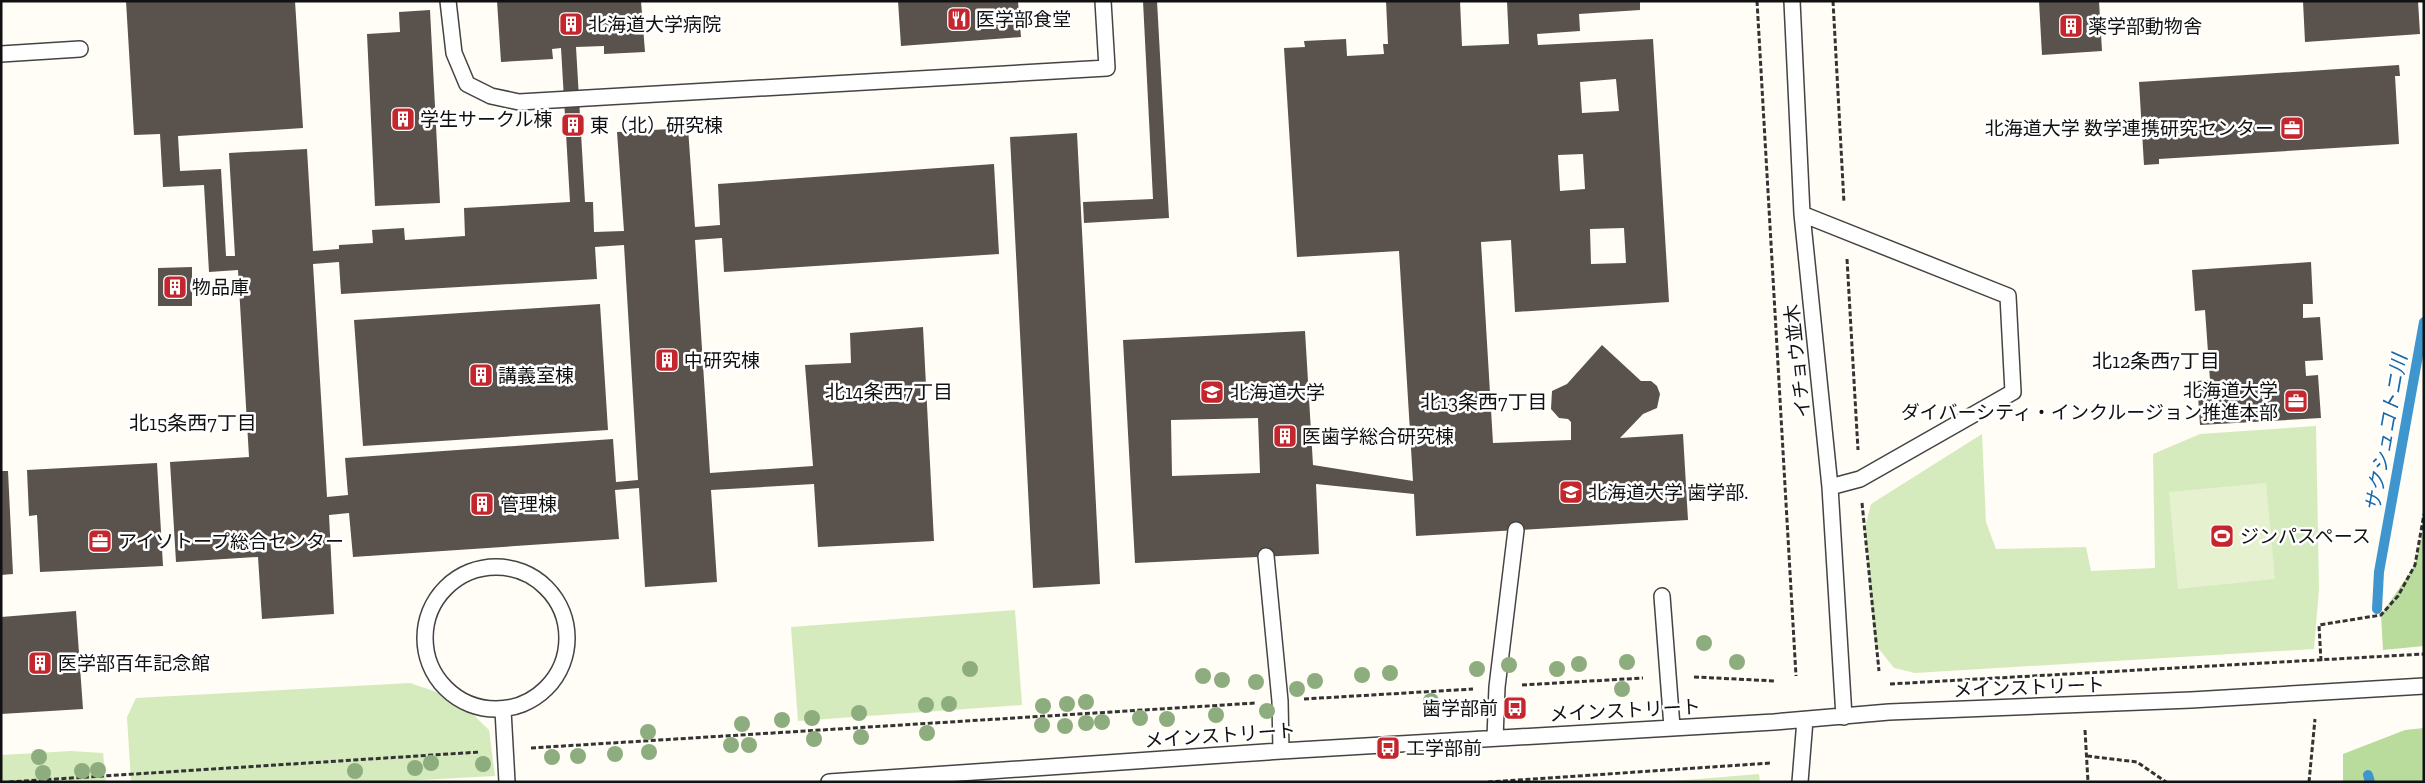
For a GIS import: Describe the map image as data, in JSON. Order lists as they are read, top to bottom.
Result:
{
  "streets": {
    "lane": ["イチョウ並木", "メインストリート"]
  },
  "crossings": [
    ["イチョウ並木", "メインストリート"]
  ],
  "districts": [
    "北12条西7丁目",
    "北14条西7丁目",
    "北13条西7丁目",
    "北15条西7丁目"
  ],
  "water": ["サクシュコトニ川"],
  "places": {
    "restaurant": ["医学部食堂"],
    "building": [
      "北海道大学病院",
      "薬学部動物舎",
      "学生サークル棟",
      "東（北）研究棟",
      "物品庫",
      "中研究棟",
      "講義室棟",
      "医歯学総合研究棟",
      "管理棟",
      "医学部百年記念館"
    ],
    "office": ["北海道大学 数学連携研究センター", "北海道大学 ダイバーシティ・インクルージョン推進本部", "アイソトープ総合センター"],
    "school or university": ["北海道大学", "北海道大学 歯学部."],
    "sports": ["ジンパスペース"],
    "bus stop": ["歯学部前", "工学部前"]
  }
}
